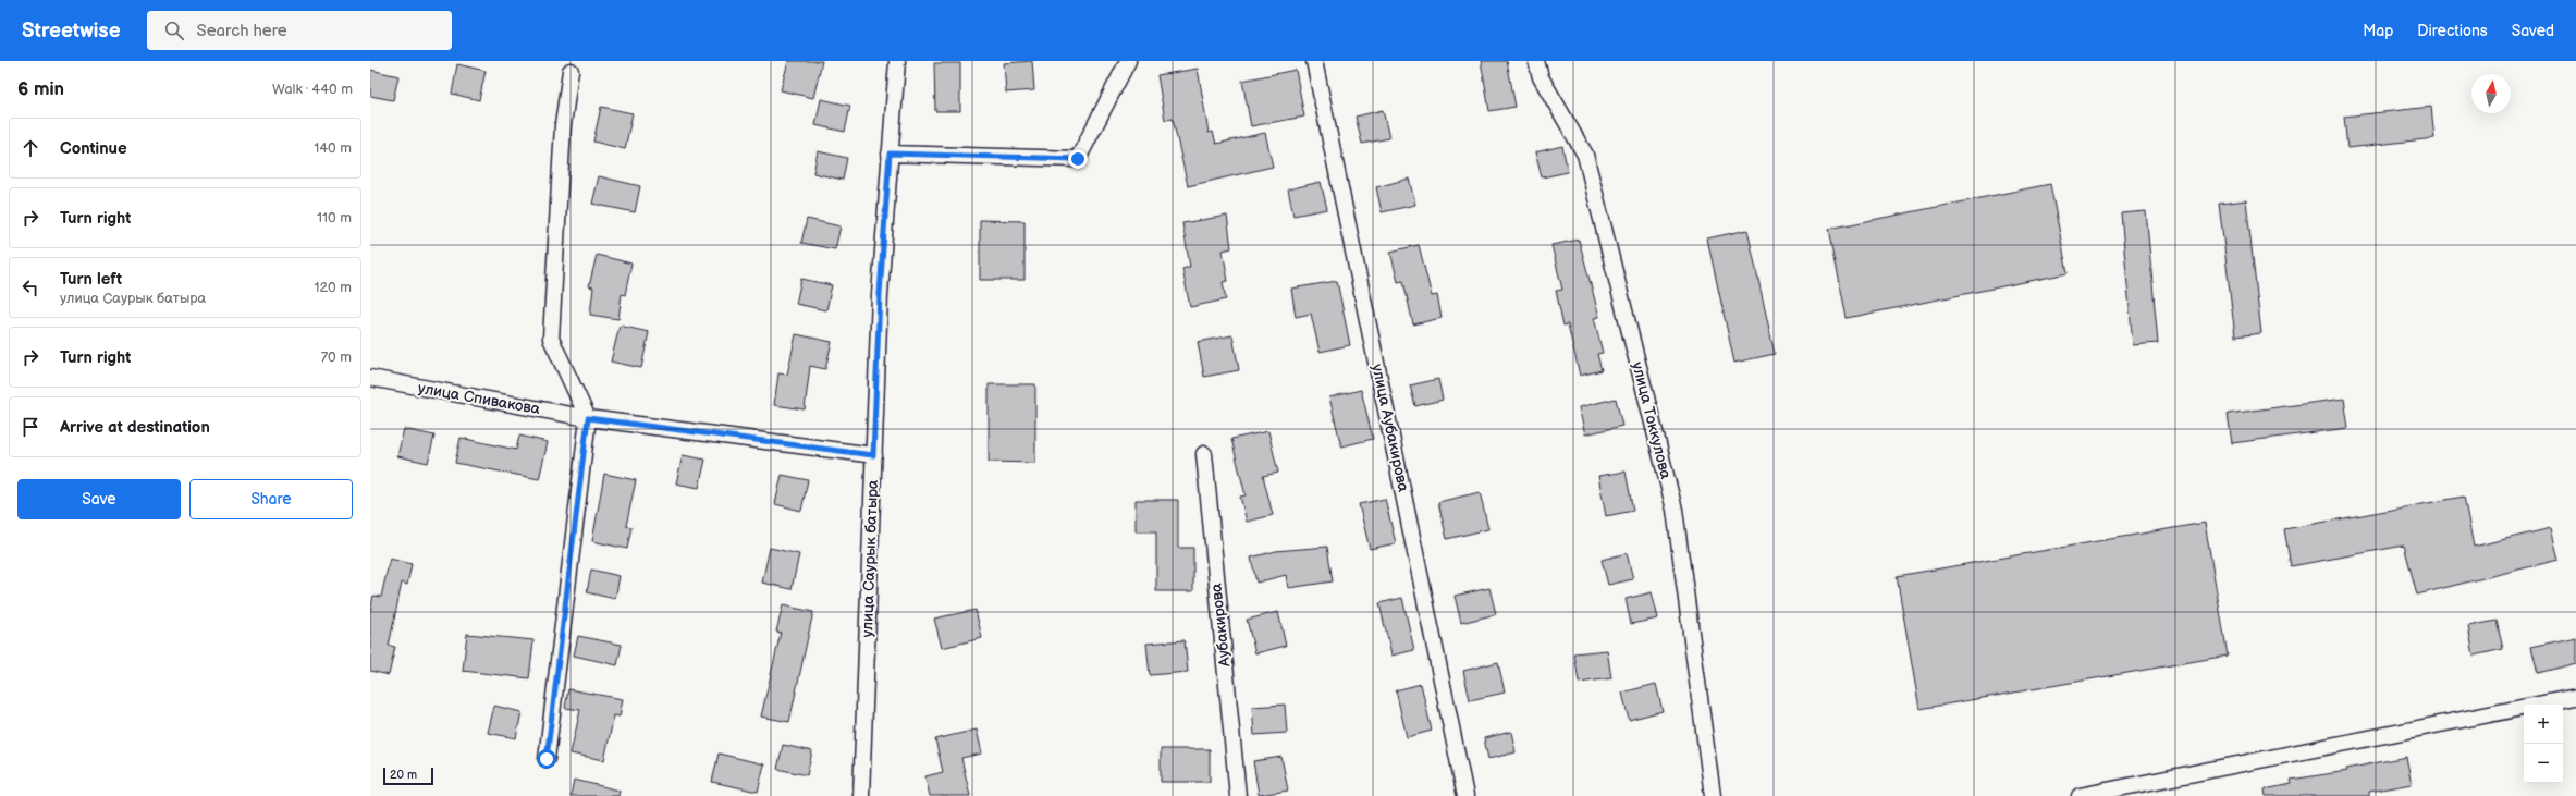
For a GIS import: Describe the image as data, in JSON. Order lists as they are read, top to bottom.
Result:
{
  "streets": {
    "street": [
      "улица Спивакова",
      "улица Токкулова",
      "улица Аубакирова",
      "улица Саурык батыра",
      "Аубакирова"
    ]
  },
  "crossings": [
    ["улица Спивакова", "улица Саурык батыра"]
  ],
  "scale_bar": "20 m",
  "north": "top",
  "page": {
    "header": "Streetwise",
    "search": "Search here",
    "nav": ["Map", "Directions", "Saved"],
    "heading": ["6 min", "Walk · 440 m"],
    "list": [
      ["Continue", "140 m"],
      ["Turn right", "110 m"],
      ["Turn left", "улица Саурык батыра", "120 m"],
      ["Turn right", "70 m"],
      "Arrive at destination"
    ],
    "buttons": ["Save", "Share"],
    "map_buttons": ["+", "−"],
    "scale": "20 m"
  }
}
